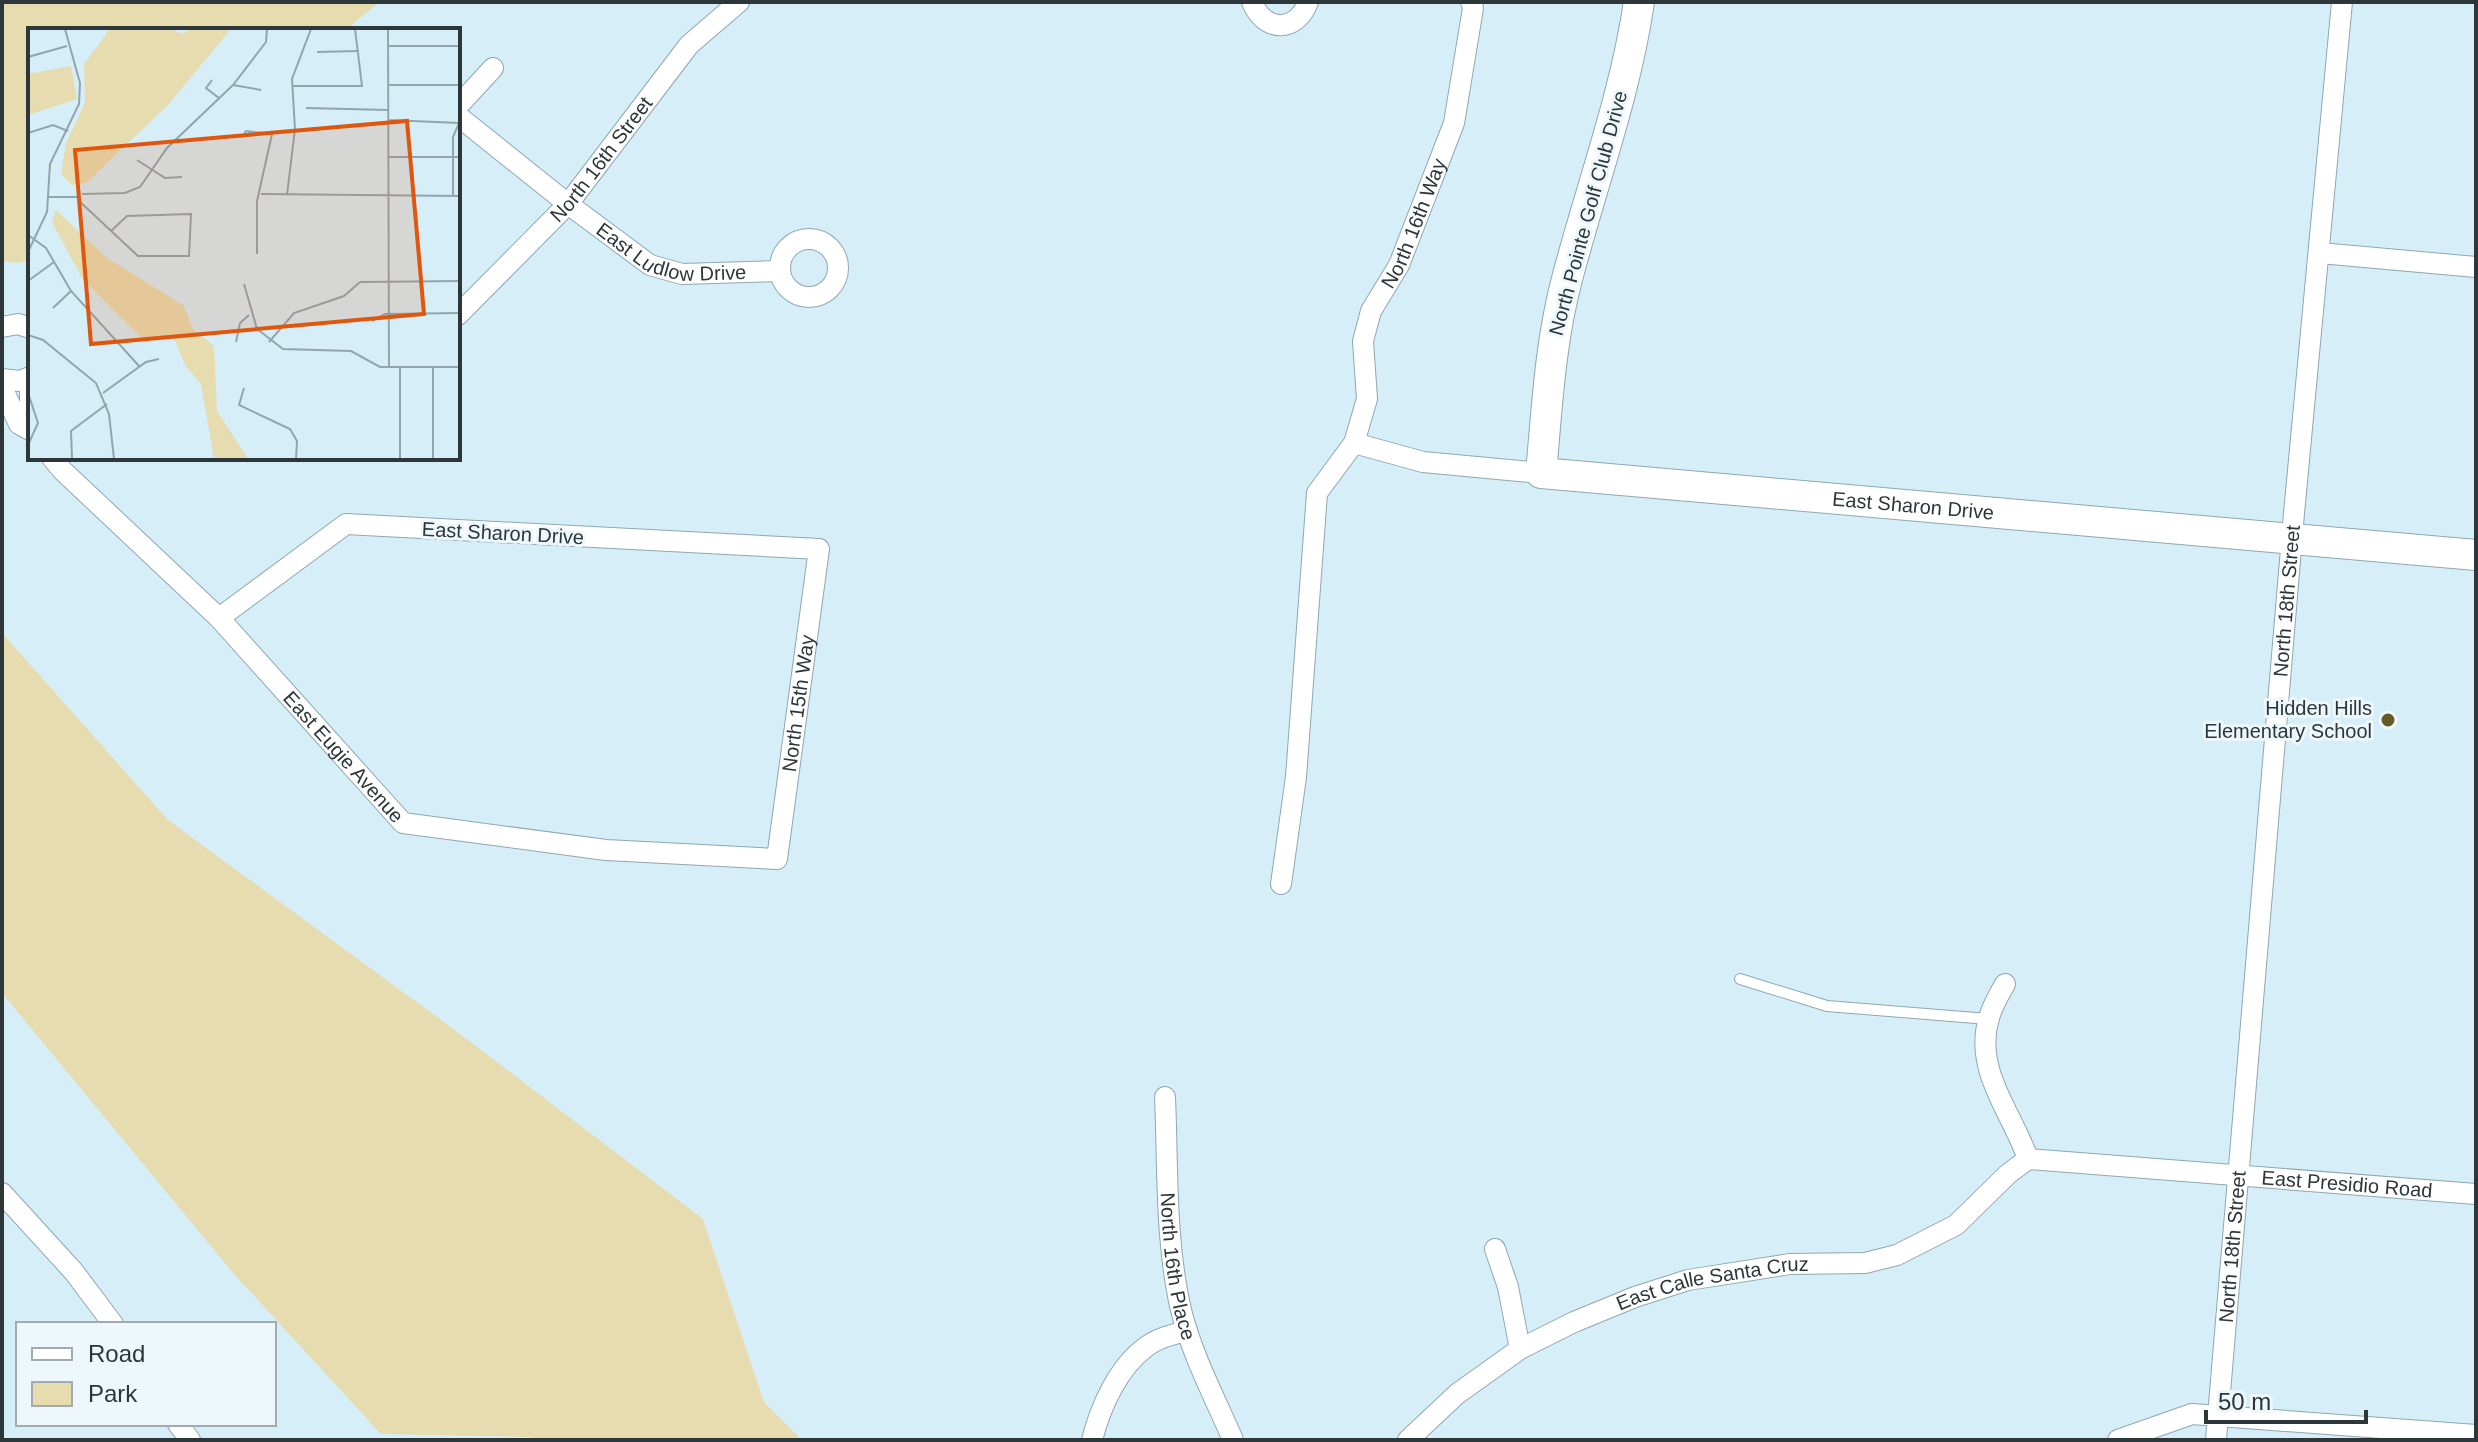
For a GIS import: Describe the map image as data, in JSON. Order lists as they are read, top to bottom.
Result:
{
  "streets": {
    "street": [
      "North 16th Street",
      "North Pointe Golf Club Drive",
      "North 16th Way",
      "East Ludlow Drive",
      "East Sharon Drive",
      "North 18th Street",
      "North 15th Way",
      "East Eugie Avenue",
      "East Presidio Road",
      "North 16th Place",
      "East Calle Santa Cruz"
    ]
  },
  "crossings": [
    ["North 16th Street", "East Ludlow Drive"],
    ["North Pointe Golf Club Drive", "East Sharon Drive"],
    ["North 16th Way", "East Sharon Drive"],
    ["East Sharon Drive", "North 18th Street"],
    ["East Sharon Drive", "North 15th Way"],
    ["East Sharon Drive", "East Eugie Avenue"],
    ["North 18th Street", "East Presidio Road"],
    ["North 15th Way", "East Eugie Avenue"],
    ["East Presidio Road", "East Calle Santa Cruz"]
  ],
  "places": ["Hidden Hills Elementary School"],
  "legend": ["Road", "Park"],
  "scale_bar": "50 m"
}
